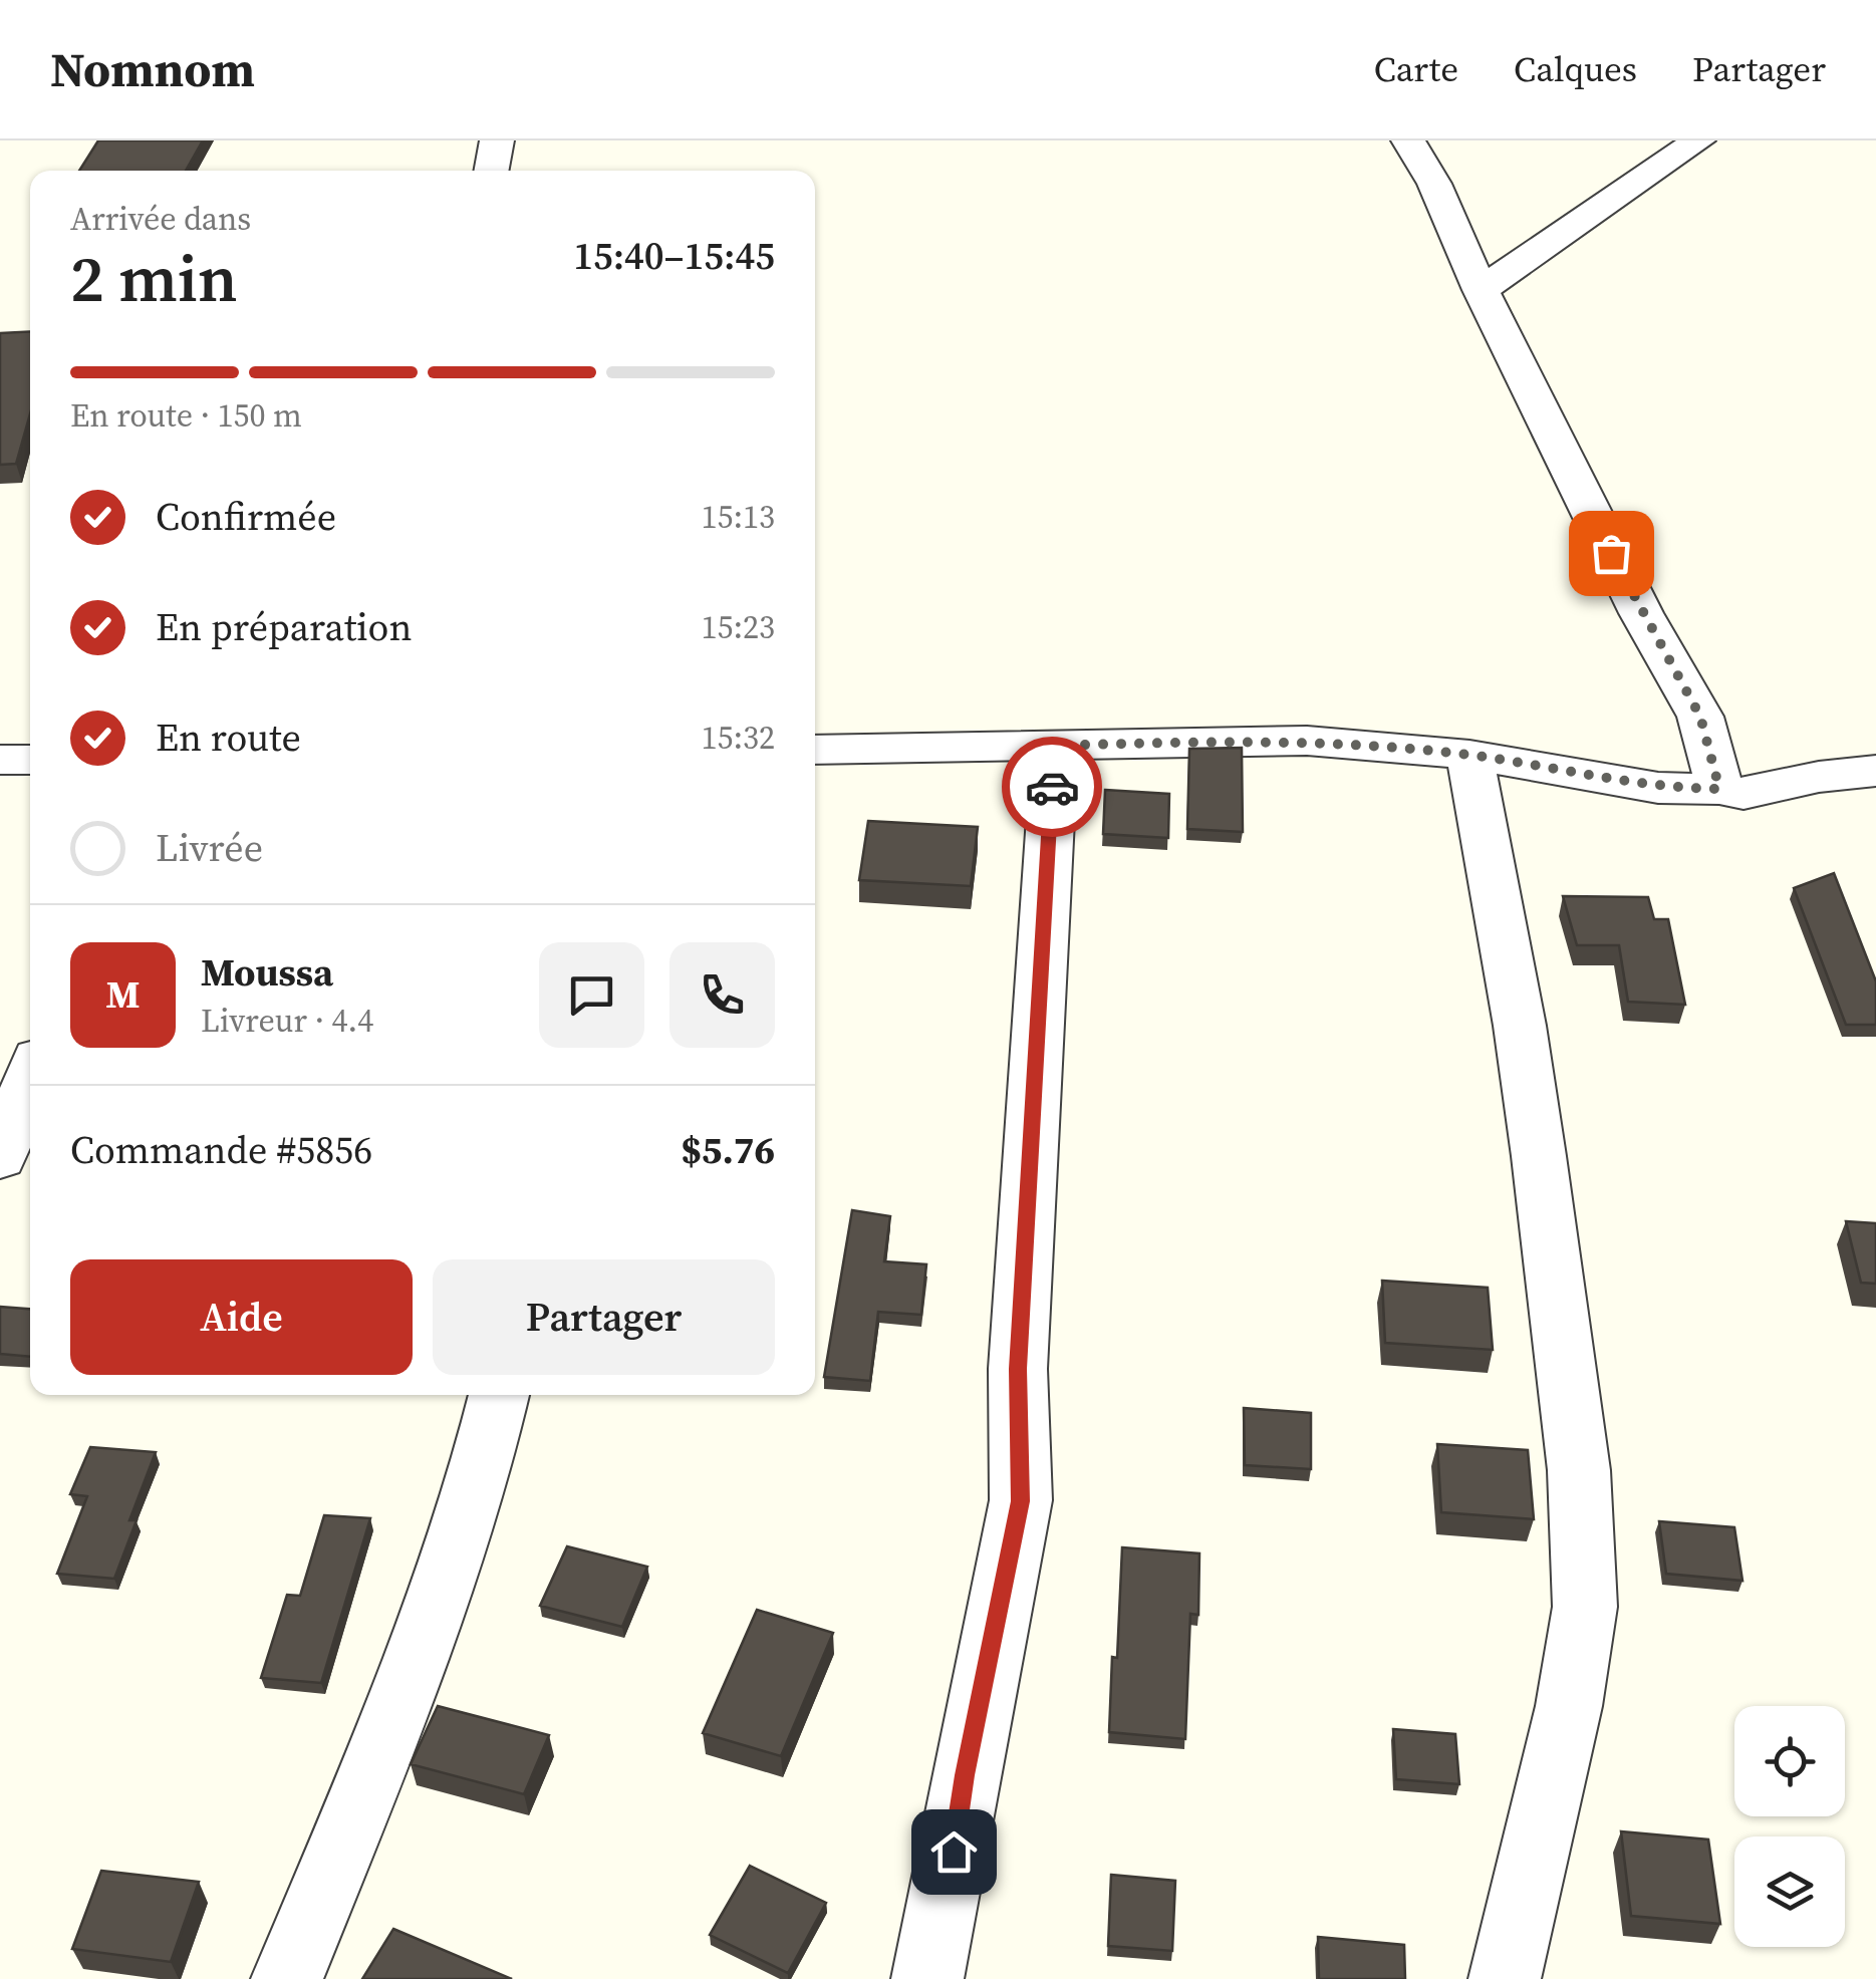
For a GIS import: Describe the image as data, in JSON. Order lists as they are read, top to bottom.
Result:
{
  "page": {
    "header": "Nomnom",
    "nav": ["Carte", "Calques", "Partager"],
    "heading": ["2 min", "Arrivée dans", "15:40–15:45"],
    "panel": [
      "Moussa",
      "Livreur · 4.4",
      "Commande #5856",
      "$5.76"
    ],
    "bar": "En route · 150 m",
    "list": [
      ["Confirmée", "15:13"],
      ["En préparation", "15:23"],
      ["En route", "15:32"],
      "Livrée"
    ],
    "round": "M",
    "buttons": ["Aide", "Partager"]
  }
}
